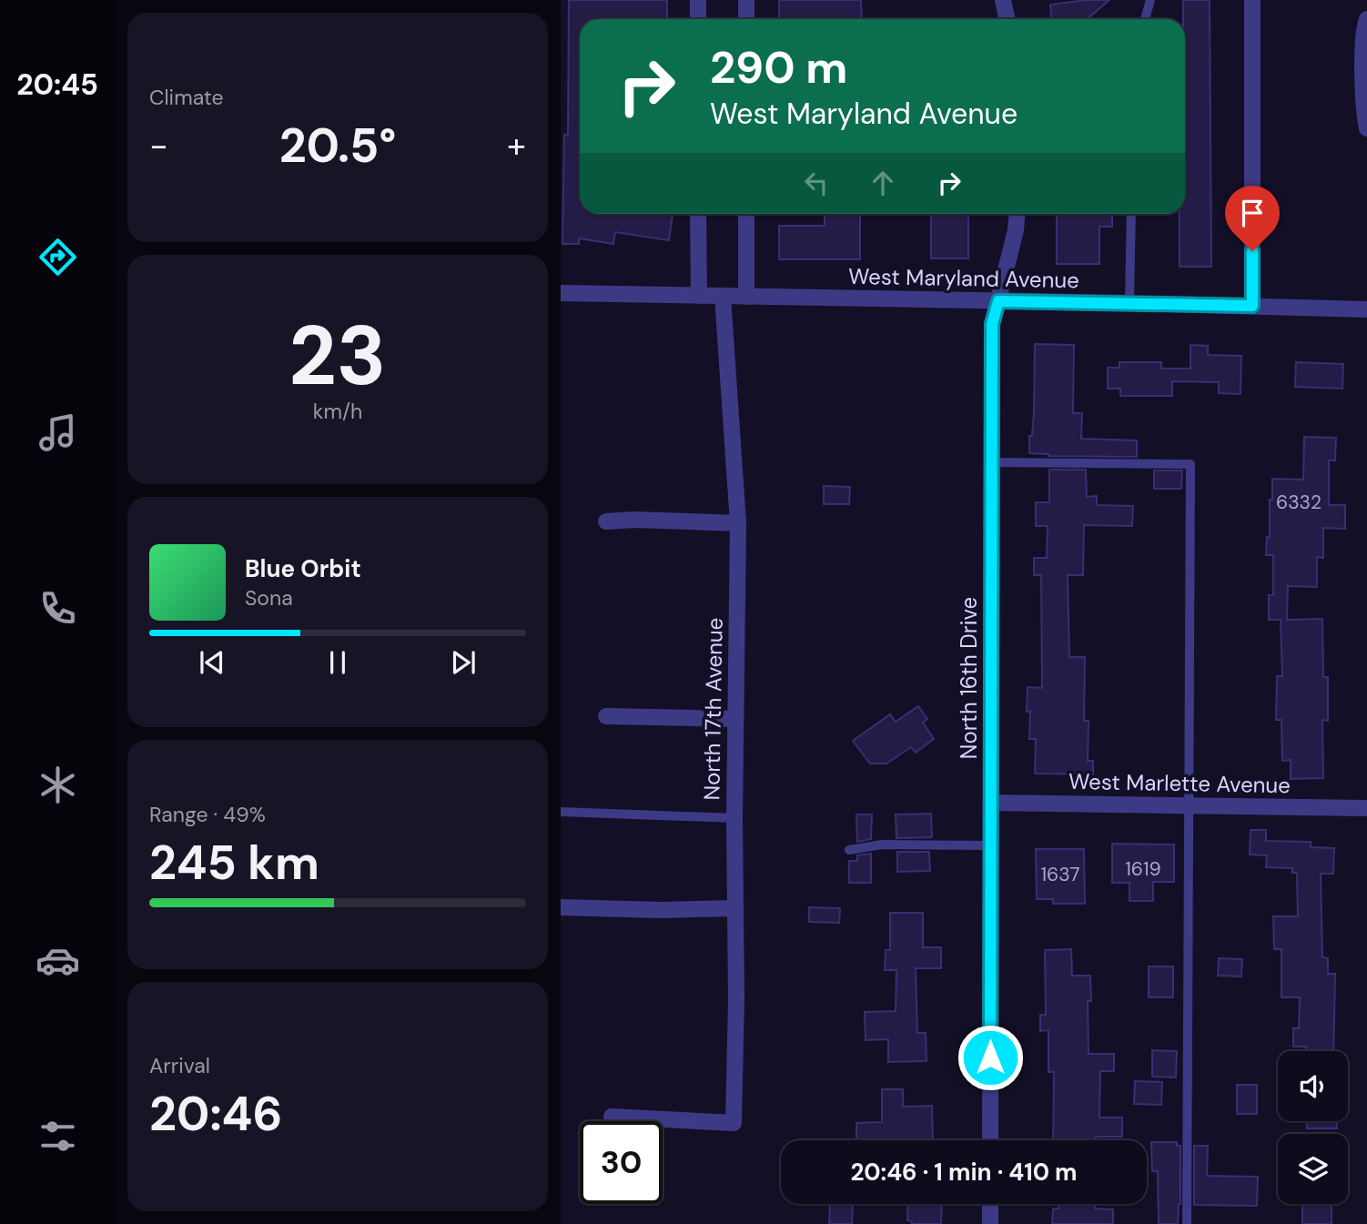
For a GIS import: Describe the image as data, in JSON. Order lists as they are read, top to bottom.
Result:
{
  "streets": {
    "street": [
      "West Maryland Avenue",
      "North 16th Drive",
      "North 17th Avenue",
      "West Marlette Avenue"
    ]
  },
  "crossings": [
    ["West Maryland Avenue", "North 16th Drive"],
    ["West Maryland Avenue", "North 17th Avenue"],
    ["North 16th Drive", "West Marlette Avenue"]
  ],
  "house_numbers": ["6332", "1619", "1637"],
  "page": {
    "tabs": "20:45",
    "tile": [
      "Climate",
      ["23", "km/h"],
      ["Range · 49%", "245 km"],
      ["Arrival", "20:46"]
    ],
    "turn": ["290 m", "West Maryland Avenue"],
    "heat": ["−", "20.5°", "+"],
    "song": ["Blue Orbit", "Sona"],
    "limit": "30",
    "trip": "20:46 · 1 min · 410 m"
  }
}
